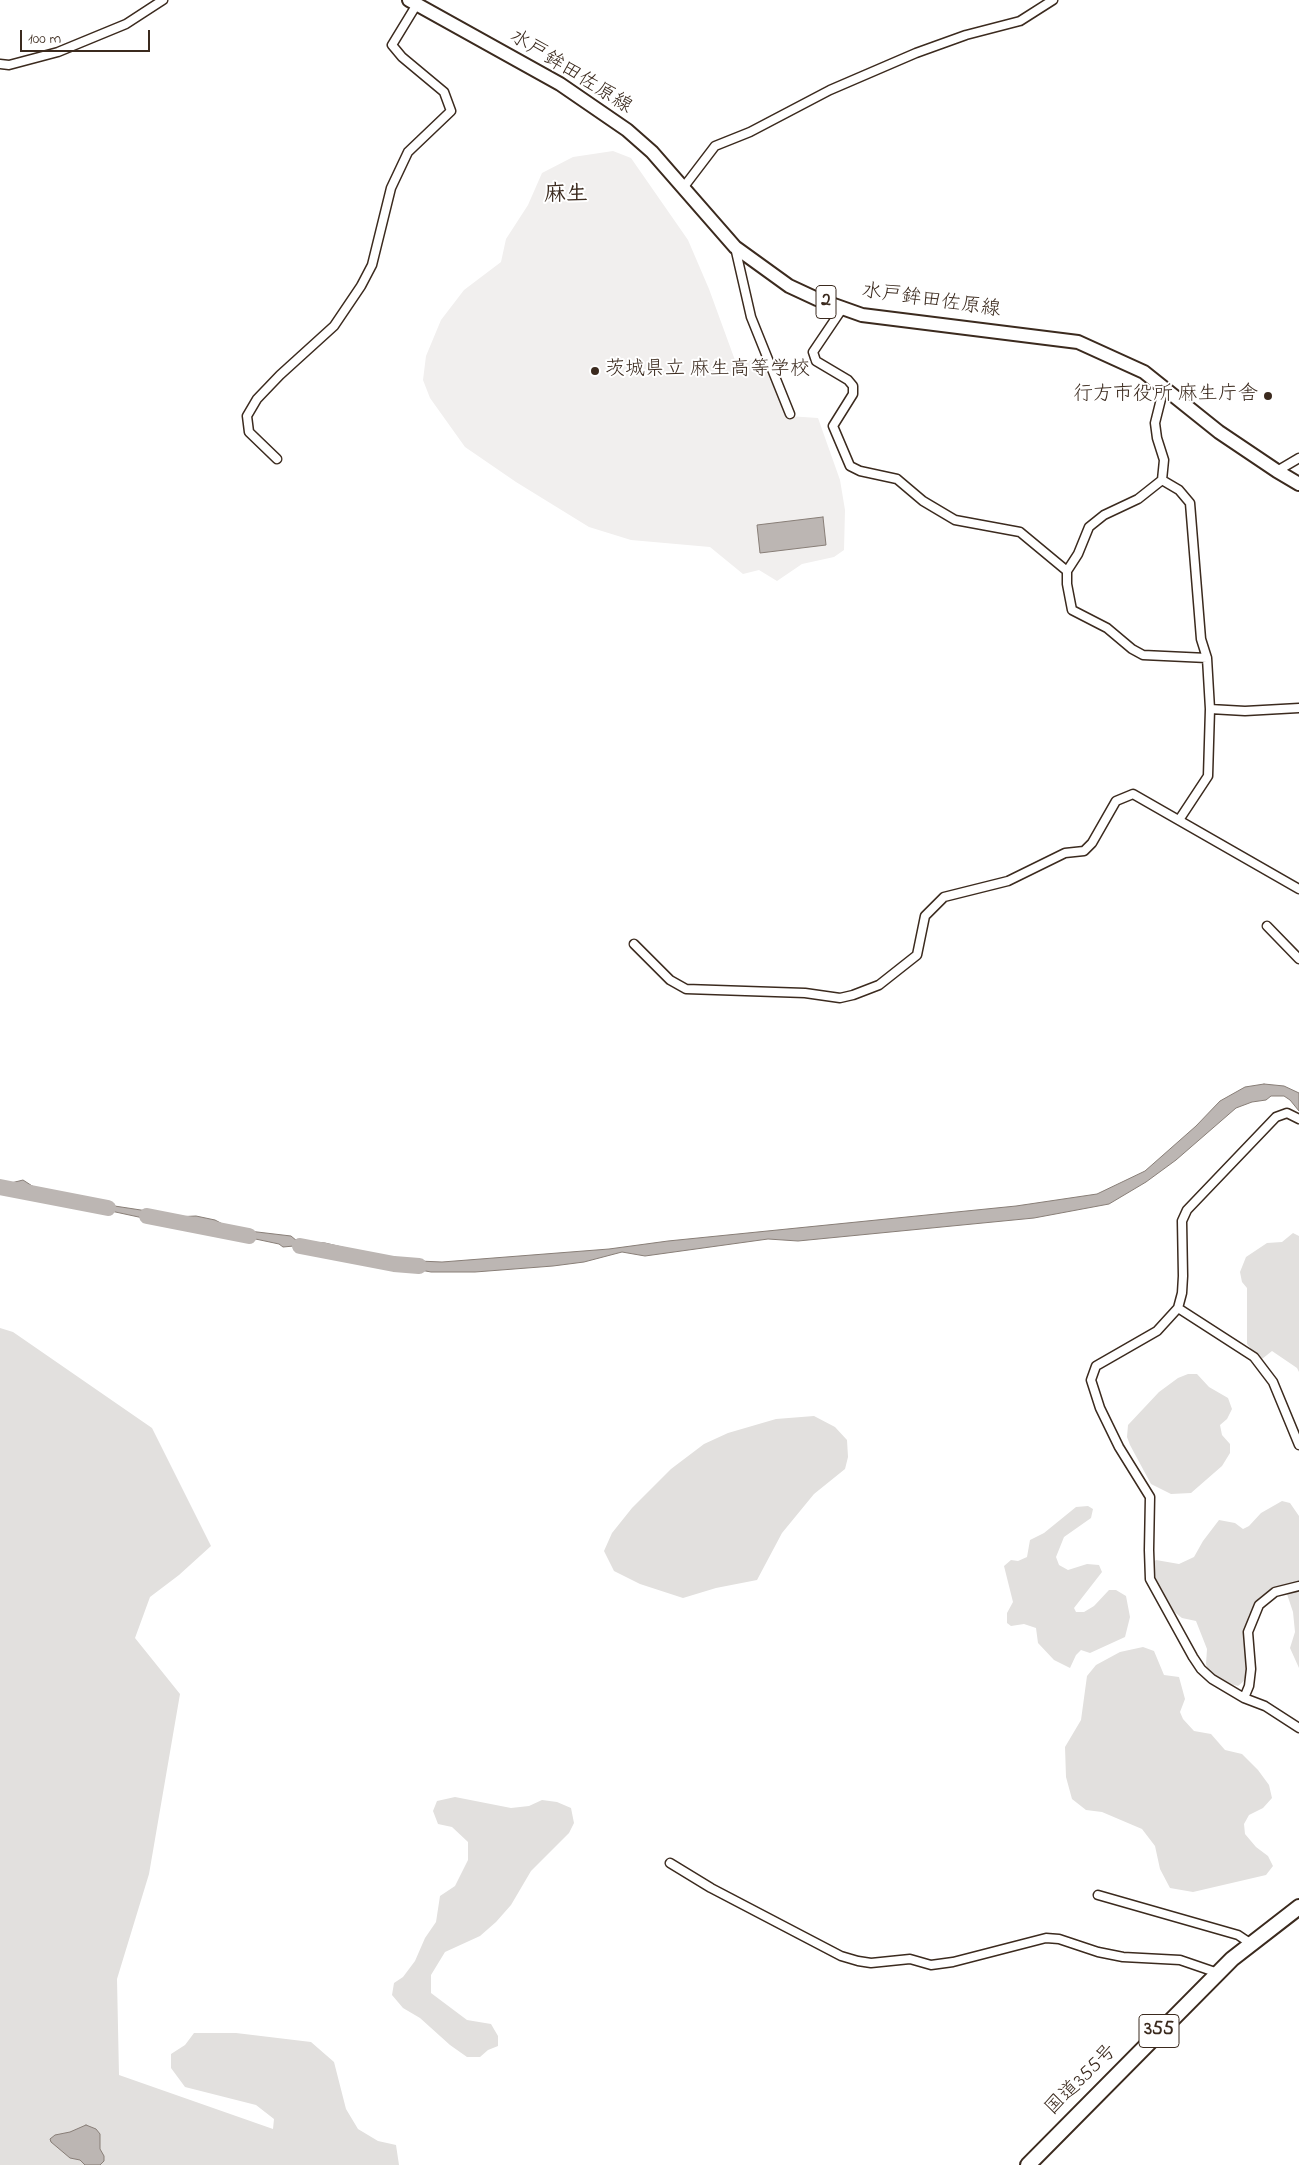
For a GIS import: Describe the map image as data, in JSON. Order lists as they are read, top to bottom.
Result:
{
  "streets": {
    "highway": ["355", "国道355号"],
    "main road": ["水戸鉾田佐原線", "2"]
  },
  "districts": ["麻生"],
  "places": ["茨城県立 麻生高等学校", "行方市役所 麻生庁舎"],
  "scale_bar": "100 m"
}
